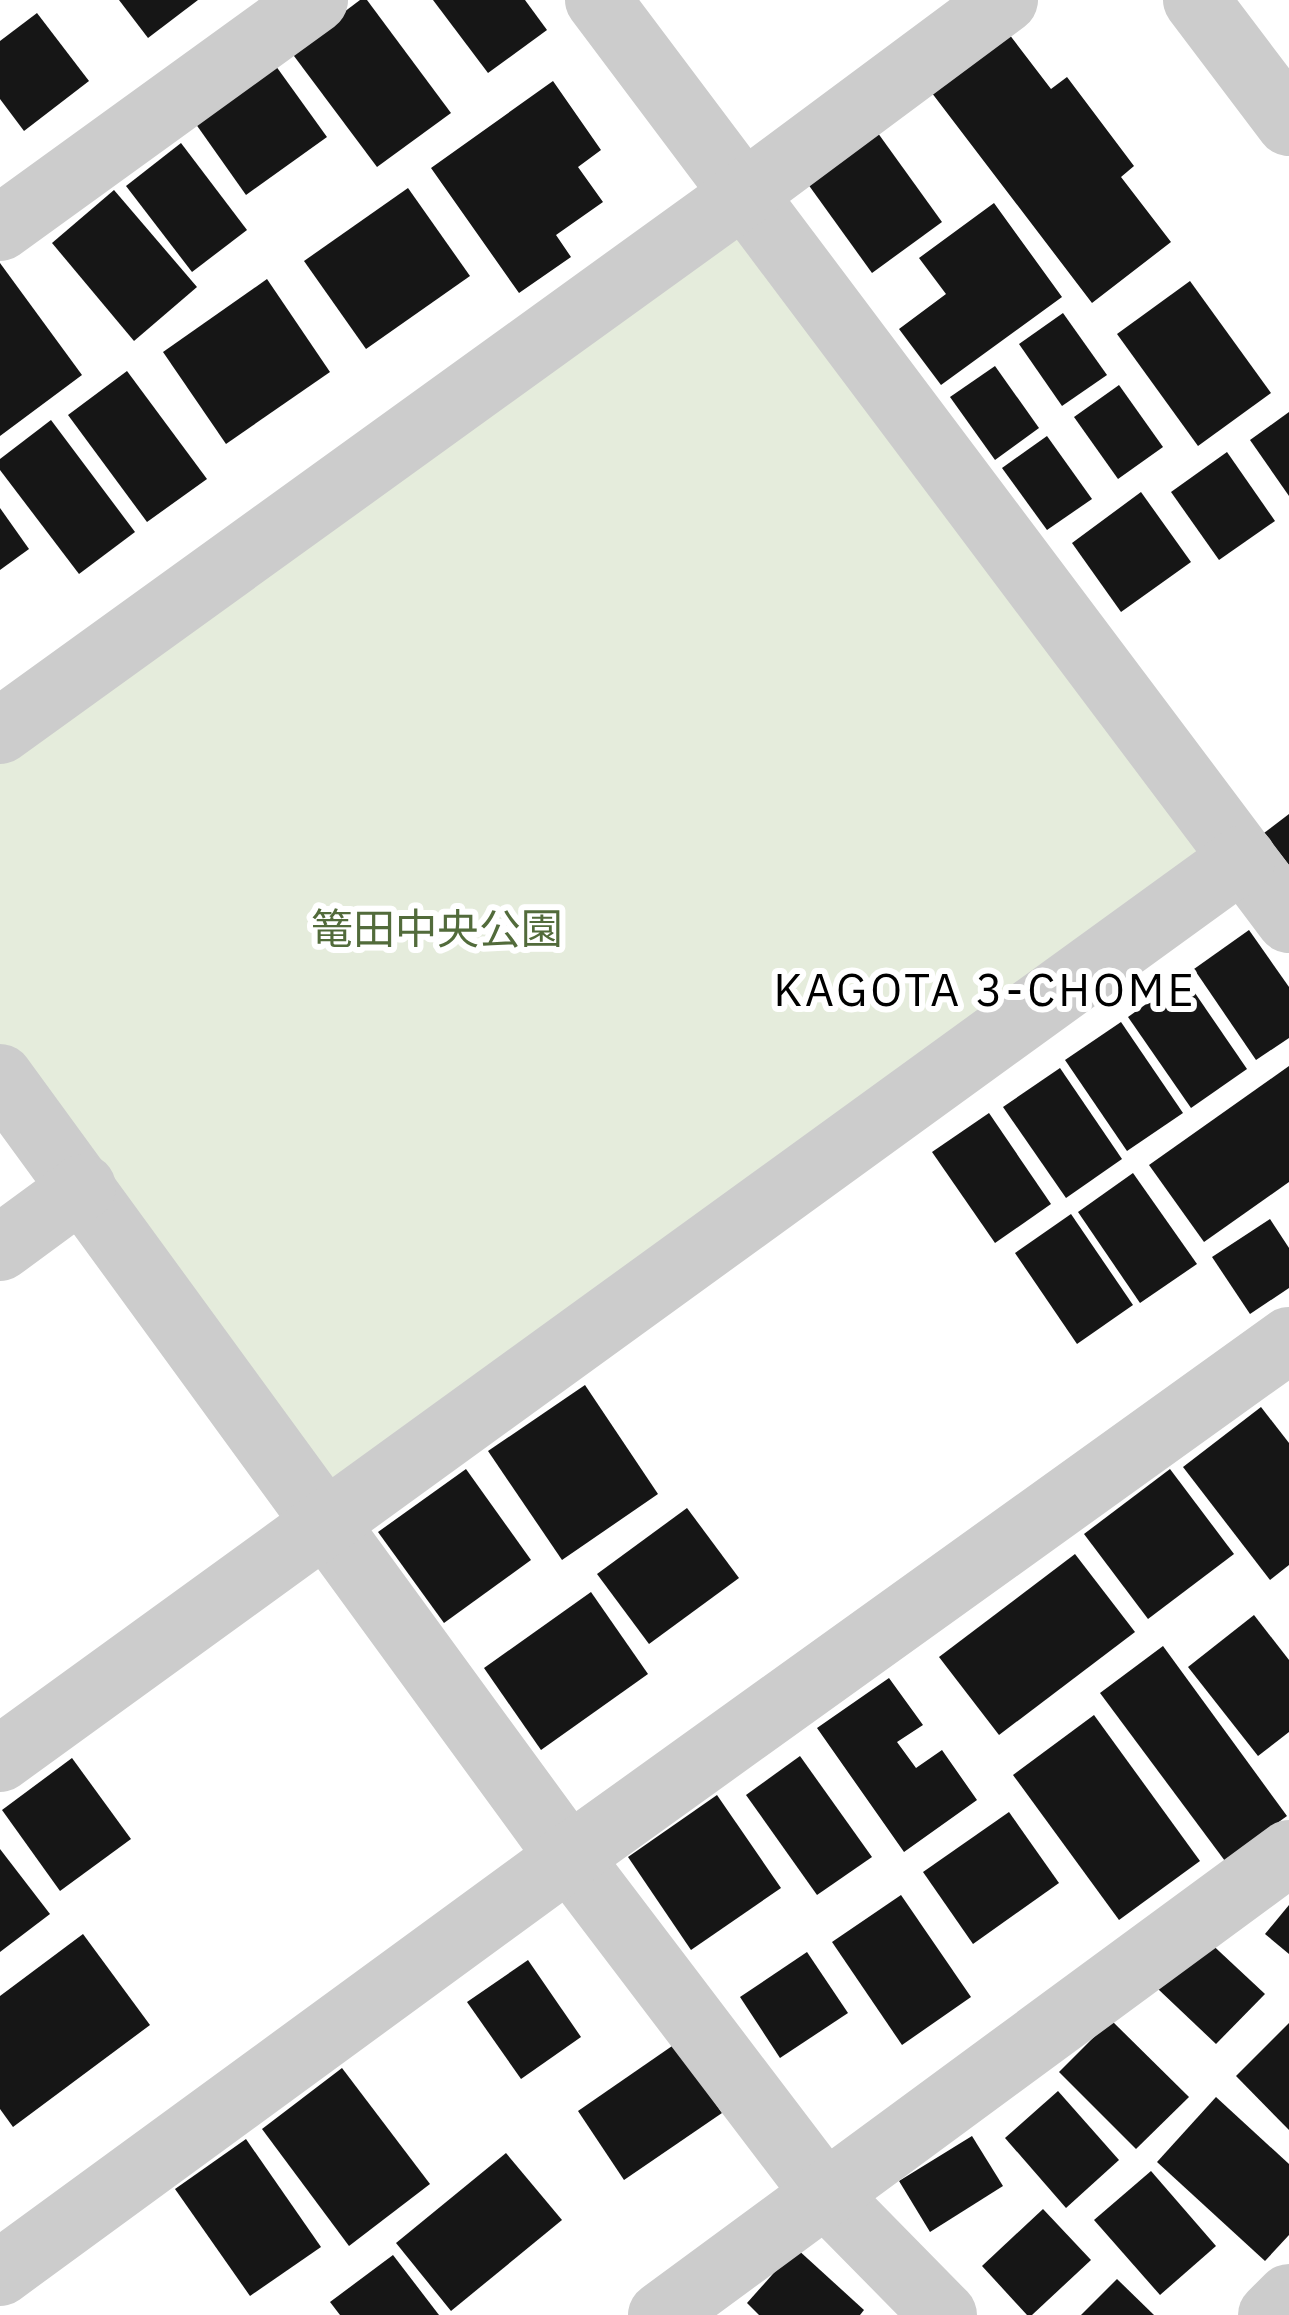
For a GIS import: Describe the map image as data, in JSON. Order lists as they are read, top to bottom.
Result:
{
  "districts": ["KAGOTA 3-CHOME"],
  "parks": ["篭田中央公園"]
}
